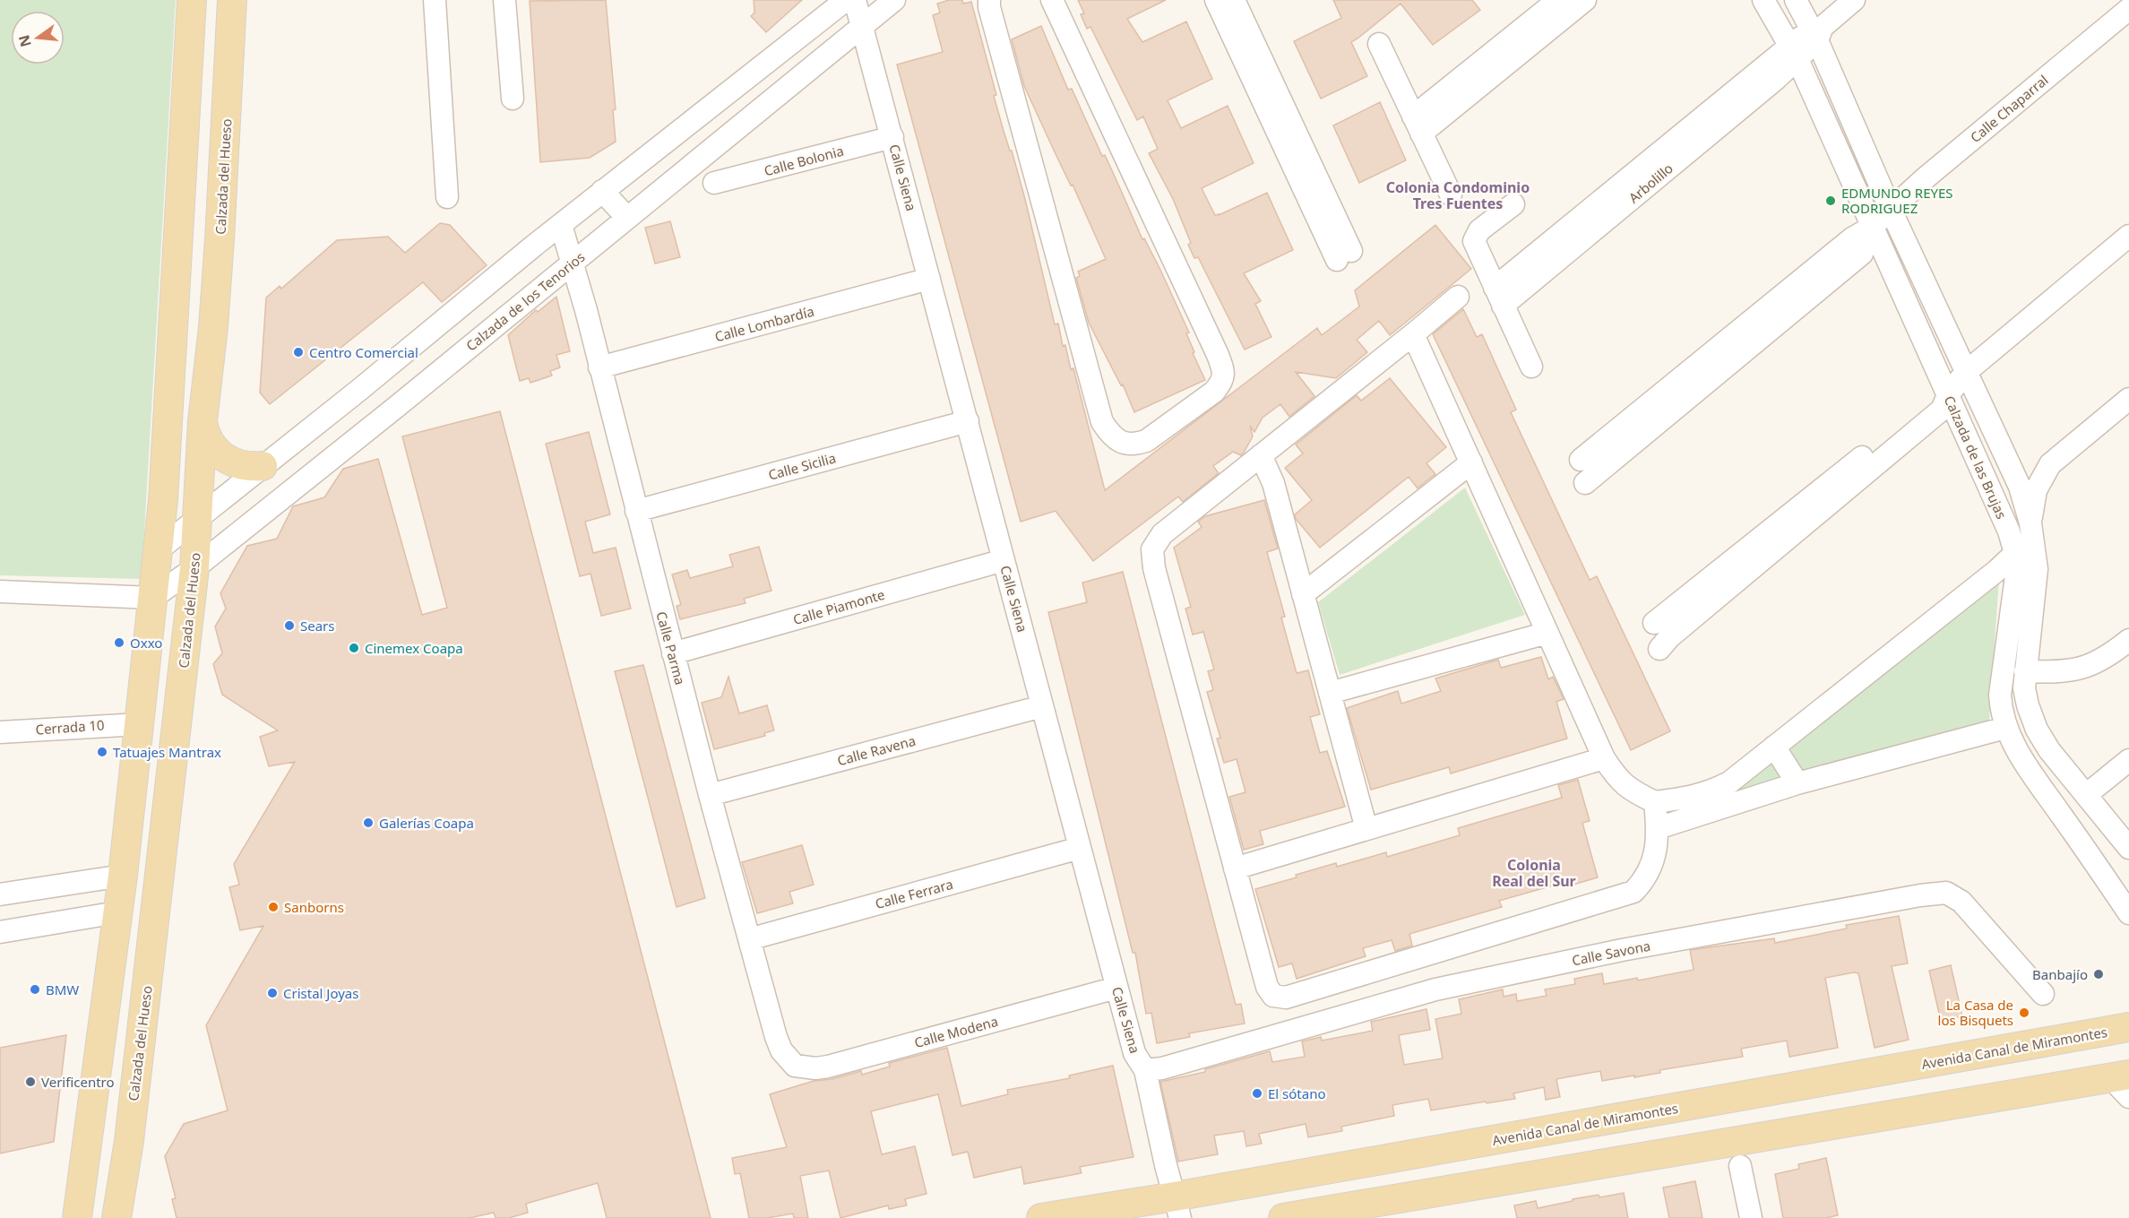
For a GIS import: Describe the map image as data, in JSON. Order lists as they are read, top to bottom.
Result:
{
  "streets": {
    "main road": ["Calzada del Hueso", "Avenida Canal de Miramontes"],
    "street": [
      "Calle Chaparral",
      "Calle Bolonia",
      "Calle Siena",
      "Arbolillo",
      "Calzada de los Tenorios",
      "Calle Lombardía",
      "Calzada de las Brujas",
      "Calle Sicilia",
      "Calle Piamonte",
      "Calle Parma",
      "Cerrada 10",
      "Calle Ravena",
      "Calle Ferrara",
      "Calle Savona",
      "Calle Modena"
    ]
  },
  "crossings": [
    ["Calle Chaparral", "Calzada de las Brujas"],
    ["Calle Bolonia", "Calle Siena"],
    ["Calzada del Hueso", "Calzada de los Tenorios"],
    ["Calle Siena", "Calzada de los Tenorios"],
    ["Calle Siena", "Calle Lombardía"],
    ["Calle Siena", "Calle Sicilia"],
    ["Calle Siena", "Calle Piamonte"],
    ["Calle Siena", "Calle Ravena"],
    ["Calle Siena", "Calle Ferrara"],
    ["Calle Siena", "Calle Savona"],
    ["Calle Siena", "Calle Modena"],
    ["Calle Siena", "Avenida Canal de Miramontes"],
    ["Arbolillo", "Calzada de las Brujas"],
    ["Calzada de los Tenorios", "Calle Parma"],
    ["Calle Lombardía", "Calle Parma"],
    ["Calle Sicilia", "Calle Parma"],
    ["Calle Piamonte", "Calle Parma"],
    ["Calle Parma", "Calle Ravena"],
    ["Calle Parma", "Calle Ferrara"],
    ["Calle Parma", "Calle Modena"]
  ],
  "districts": ["Colonia Condominio Tres Fuentes", "Colonia Real del Sur"],
  "places": [
    "EDMUNDO REYES RODRIGUEZ",
    "Centro Comercial",
    "Sears",
    "Oxxo",
    "Cinemex Coapa",
    "Tatuajes Mantrax",
    "Galerías Coapa",
    "Sanborns",
    "Banbajío",
    "BMW",
    "Cristal Joyas",
    "La Casa de los Bisquets",
    "Verificentro",
    "El sótano"
  ],
  "north": "left"
}
